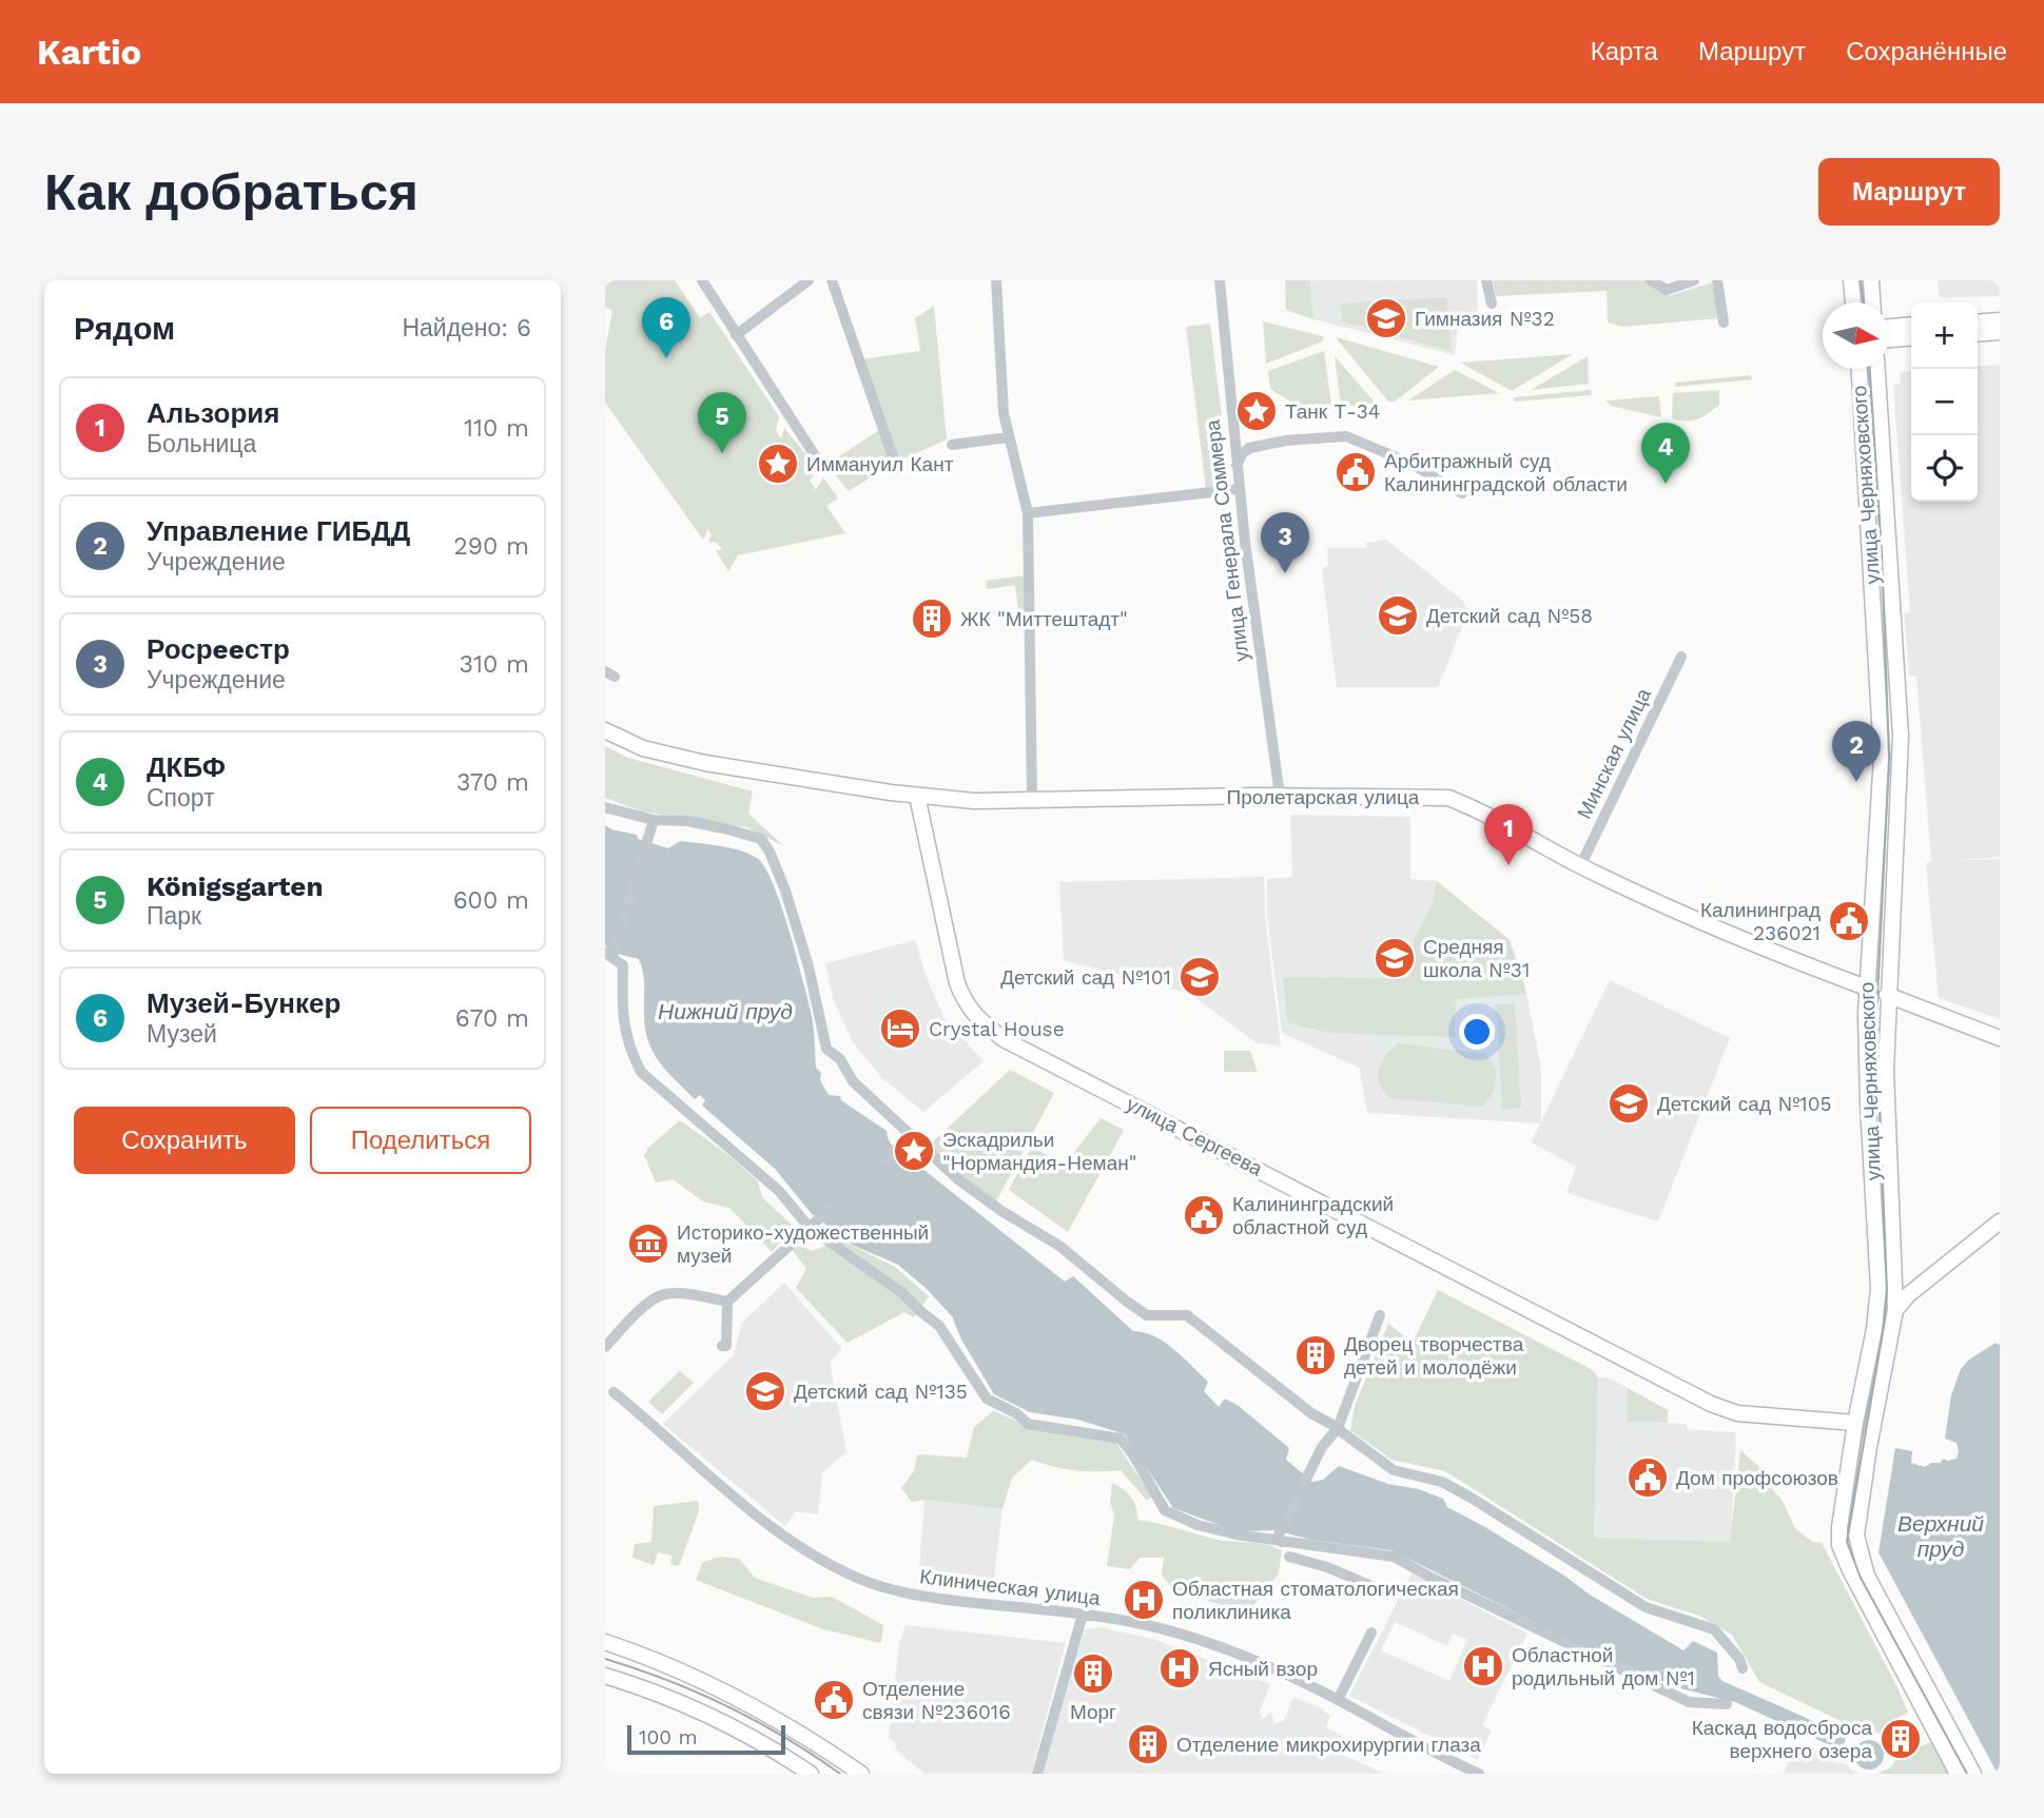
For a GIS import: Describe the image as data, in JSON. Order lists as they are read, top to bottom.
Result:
{
  "streets": {
    "main road": ["улица Черняховского", "Пролетарская улица", "улица Сергеева"],
    "street": ["улица Генерала Соммера", "Минская улица", "Клиническая улица"]
  },
  "crossings": [
    ["улица Черняховского", "Пролетарская улица"],
    ["улица Черняховского", "улица Сергеева"],
    ["улица Генерала Соммера", "Пролетарская улица"],
    ["Минская улица", "Пролетарская улица"],
    ["Пролетарская улица", "улица Сергеева"]
  ],
  "water": ["Нижний пруд", "Верхний пруд"],
  "places": {
    "school or university": [
      "Гимназия №32",
      "Детский сад №58",
      "Средняя школа №31",
      "Детский сад №101",
      "Детский сад №105",
      "Детский сад №135"
    ],
    "place": ["Танк Т-34", "Иммануил Кант", "Эскадрильи \"Нормандия-Неман\""],
    "public building": [
      "Арбитражный суд Калининградской области",
      "Калининград 236021",
      "Калининградский областной суд",
      "Дом профсоюзов",
      "Отделение связи №236016"
    ],
    "building": [
      "ЖК \"Миттештадт\"",
      "Дворец творчества детей и молодёжи",
      "Морг",
      "Каскад водосброса верхнего озера",
      "Отделение микрохирургии глаза"
    ],
    "hotel": ["Crystal House"],
    "museum": ["Историко-художественный музей"],
    "hospital": ["Областная стоматологическая поликлиника", "Областной родильный дом №1", "Ясный взор"]
  },
  "scale_bar": "100 m",
  "north": "right",
  "page": {
    "header": "Kartio",
    "nav": ["Карта", "Маршрут", "Сохранённые"],
    "buttons": [
      "Маршрут",
      ["Сохранить", "Поделиться"]
    ],
    "title": "Как добраться",
    "heading": ["Рядом", "Найдено: 6"],
    "pins": [
      "6",
      "5",
      "4",
      "3",
      "2",
      "1"
    ],
    "map_buttons": ["+", "−"],
    "list": [
      {
        "mark": "1",
        "name": "Альзория",
        "note": "Больница",
        "value": "110 m"
      },
      {
        "mark": "2",
        "name": "Управление ГИБДД",
        "note": "Учреждение",
        "value": "290 m"
      },
      {
        "mark": "3",
        "name": "Росрeeстр",
        "note": "Учреждение",
        "value": "310 m"
      },
      {
        "mark": "4",
        "name": "ДКБФ",
        "note": "Спорт",
        "value": "370 m"
      },
      {
        "mark": "5",
        "name": "Königsgarten",
        "note": "Парк",
        "value": "600 m"
      },
      {
        "mark": "6",
        "name": "Музей-Бункер",
        "note": "Музей",
        "value": "670 m"
      }
    ],
    "scale": "100 m"
  }
}
